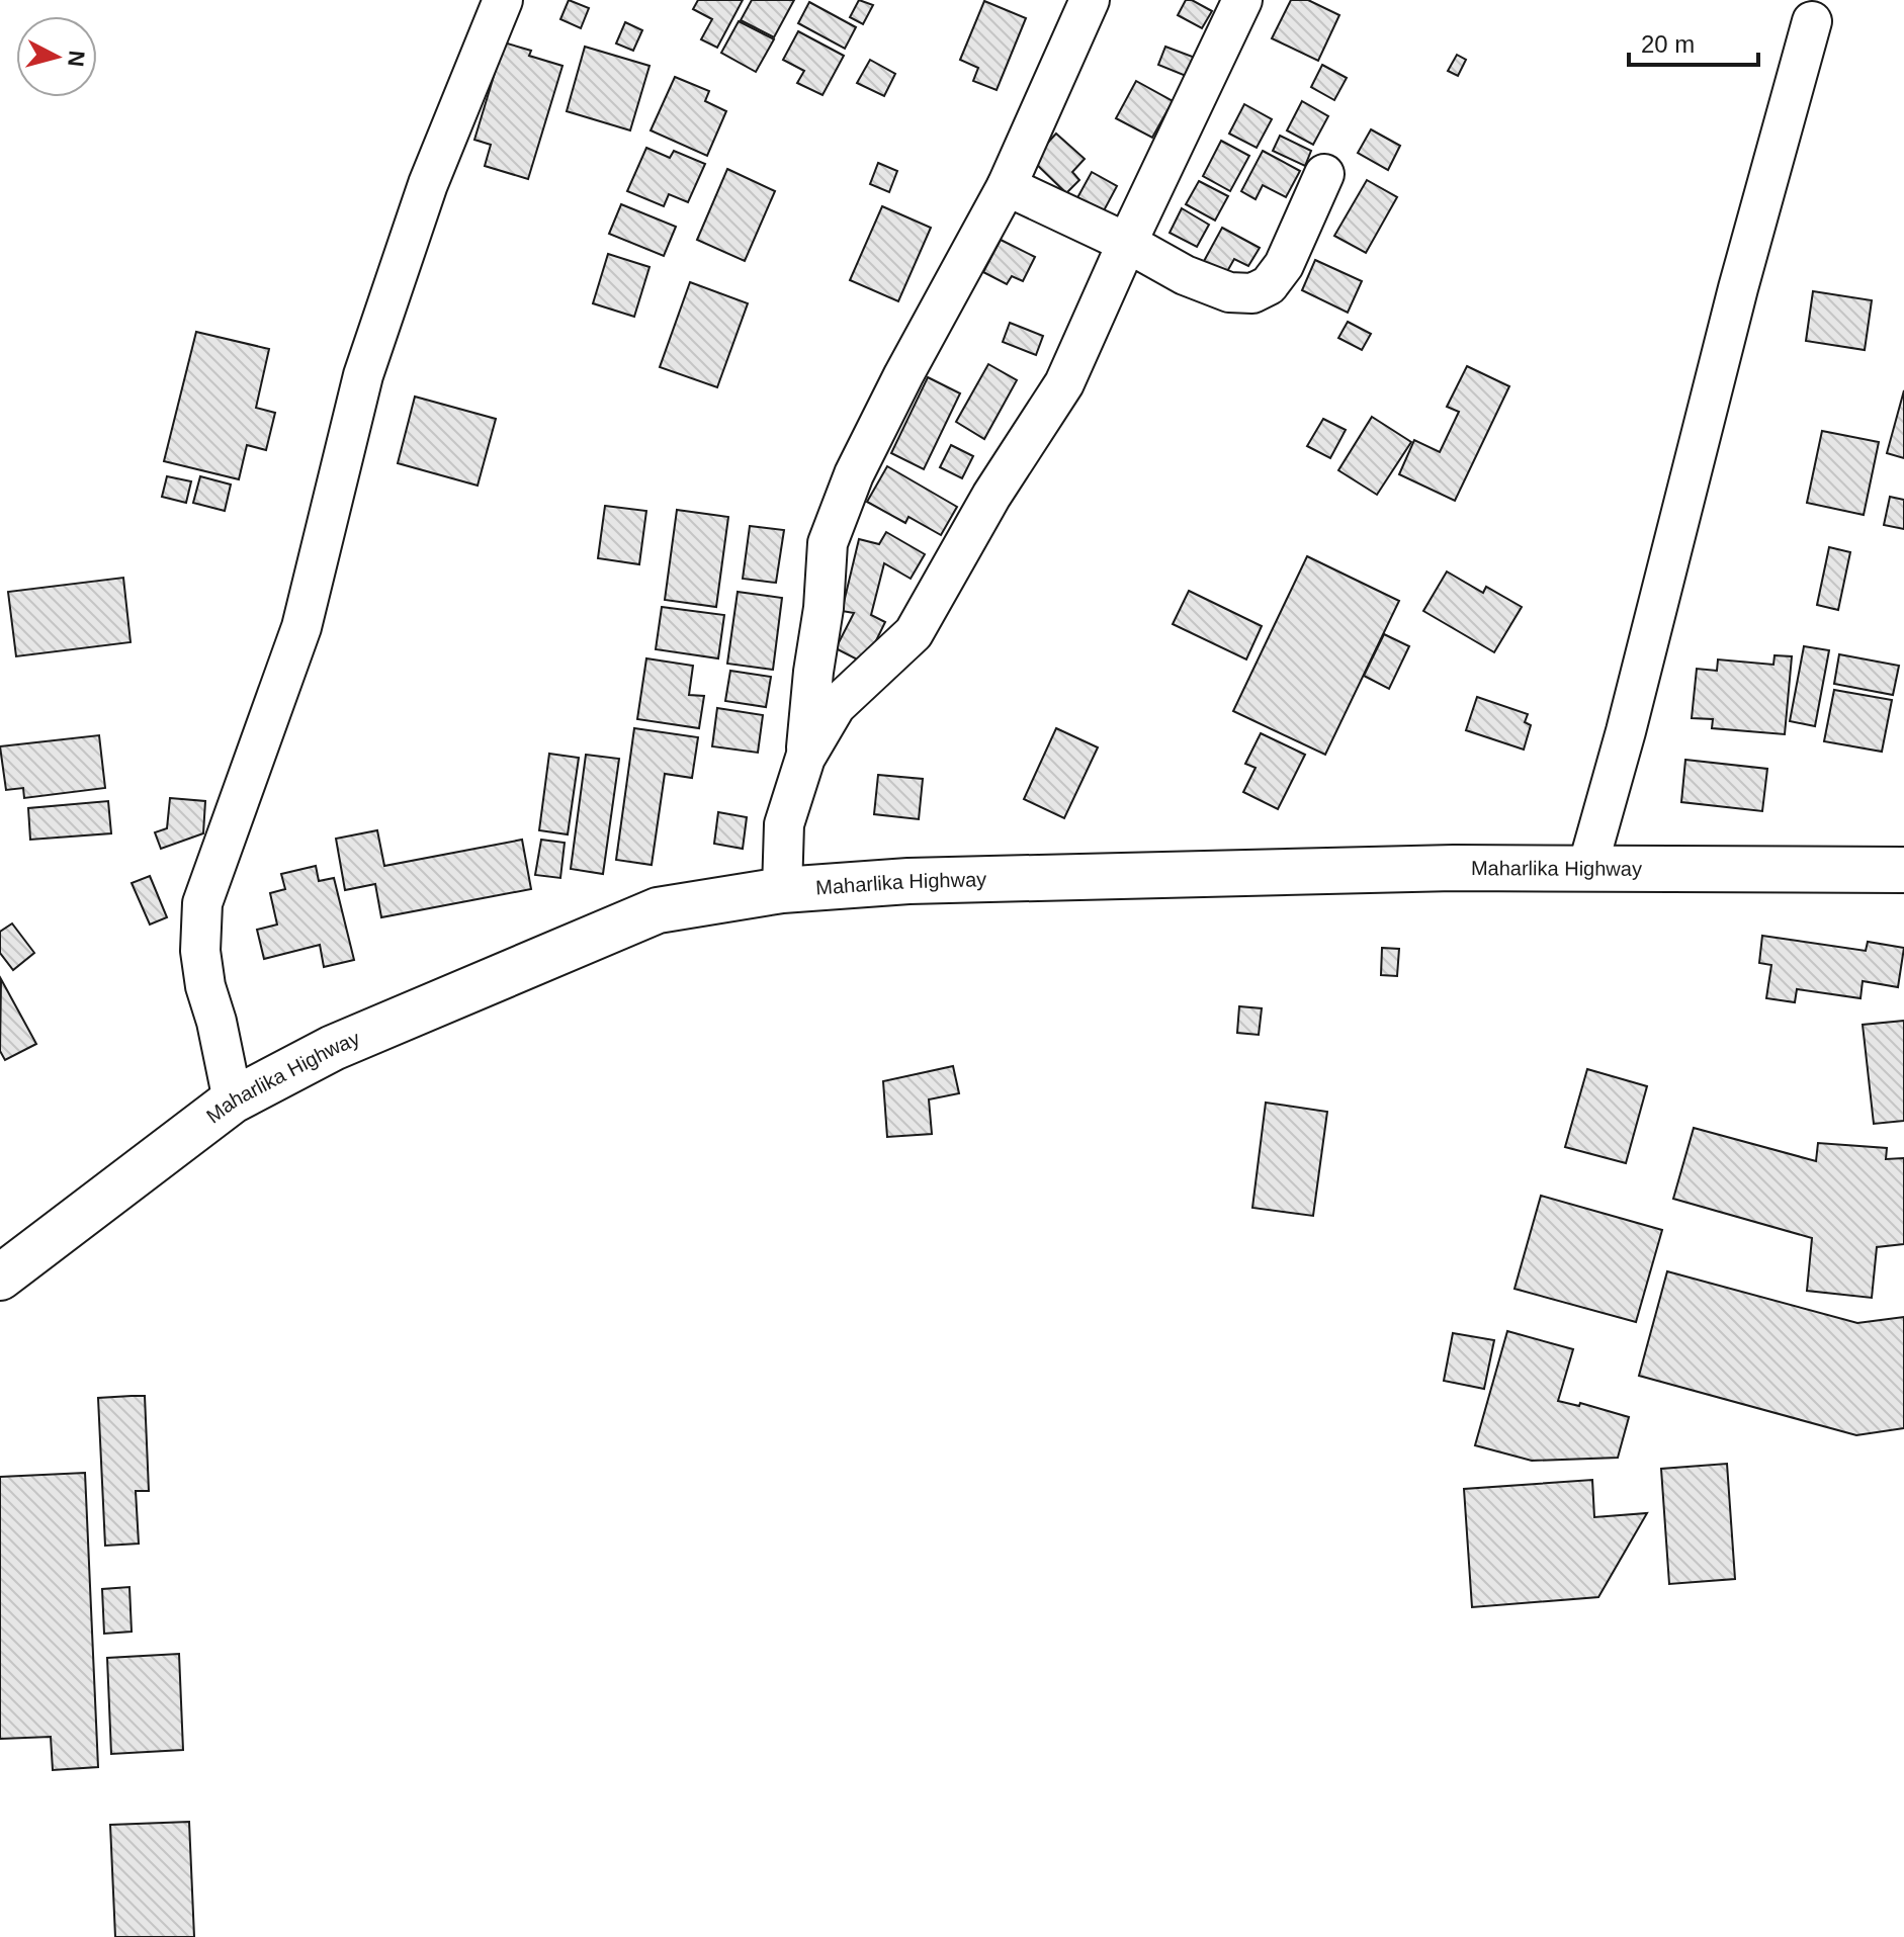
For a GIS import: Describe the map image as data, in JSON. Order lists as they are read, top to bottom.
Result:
{
  "streets": {
    "highway": ["Maharlika Highway"]
  },
  "scale_bar": "20 m",
  "north": "right"
}
